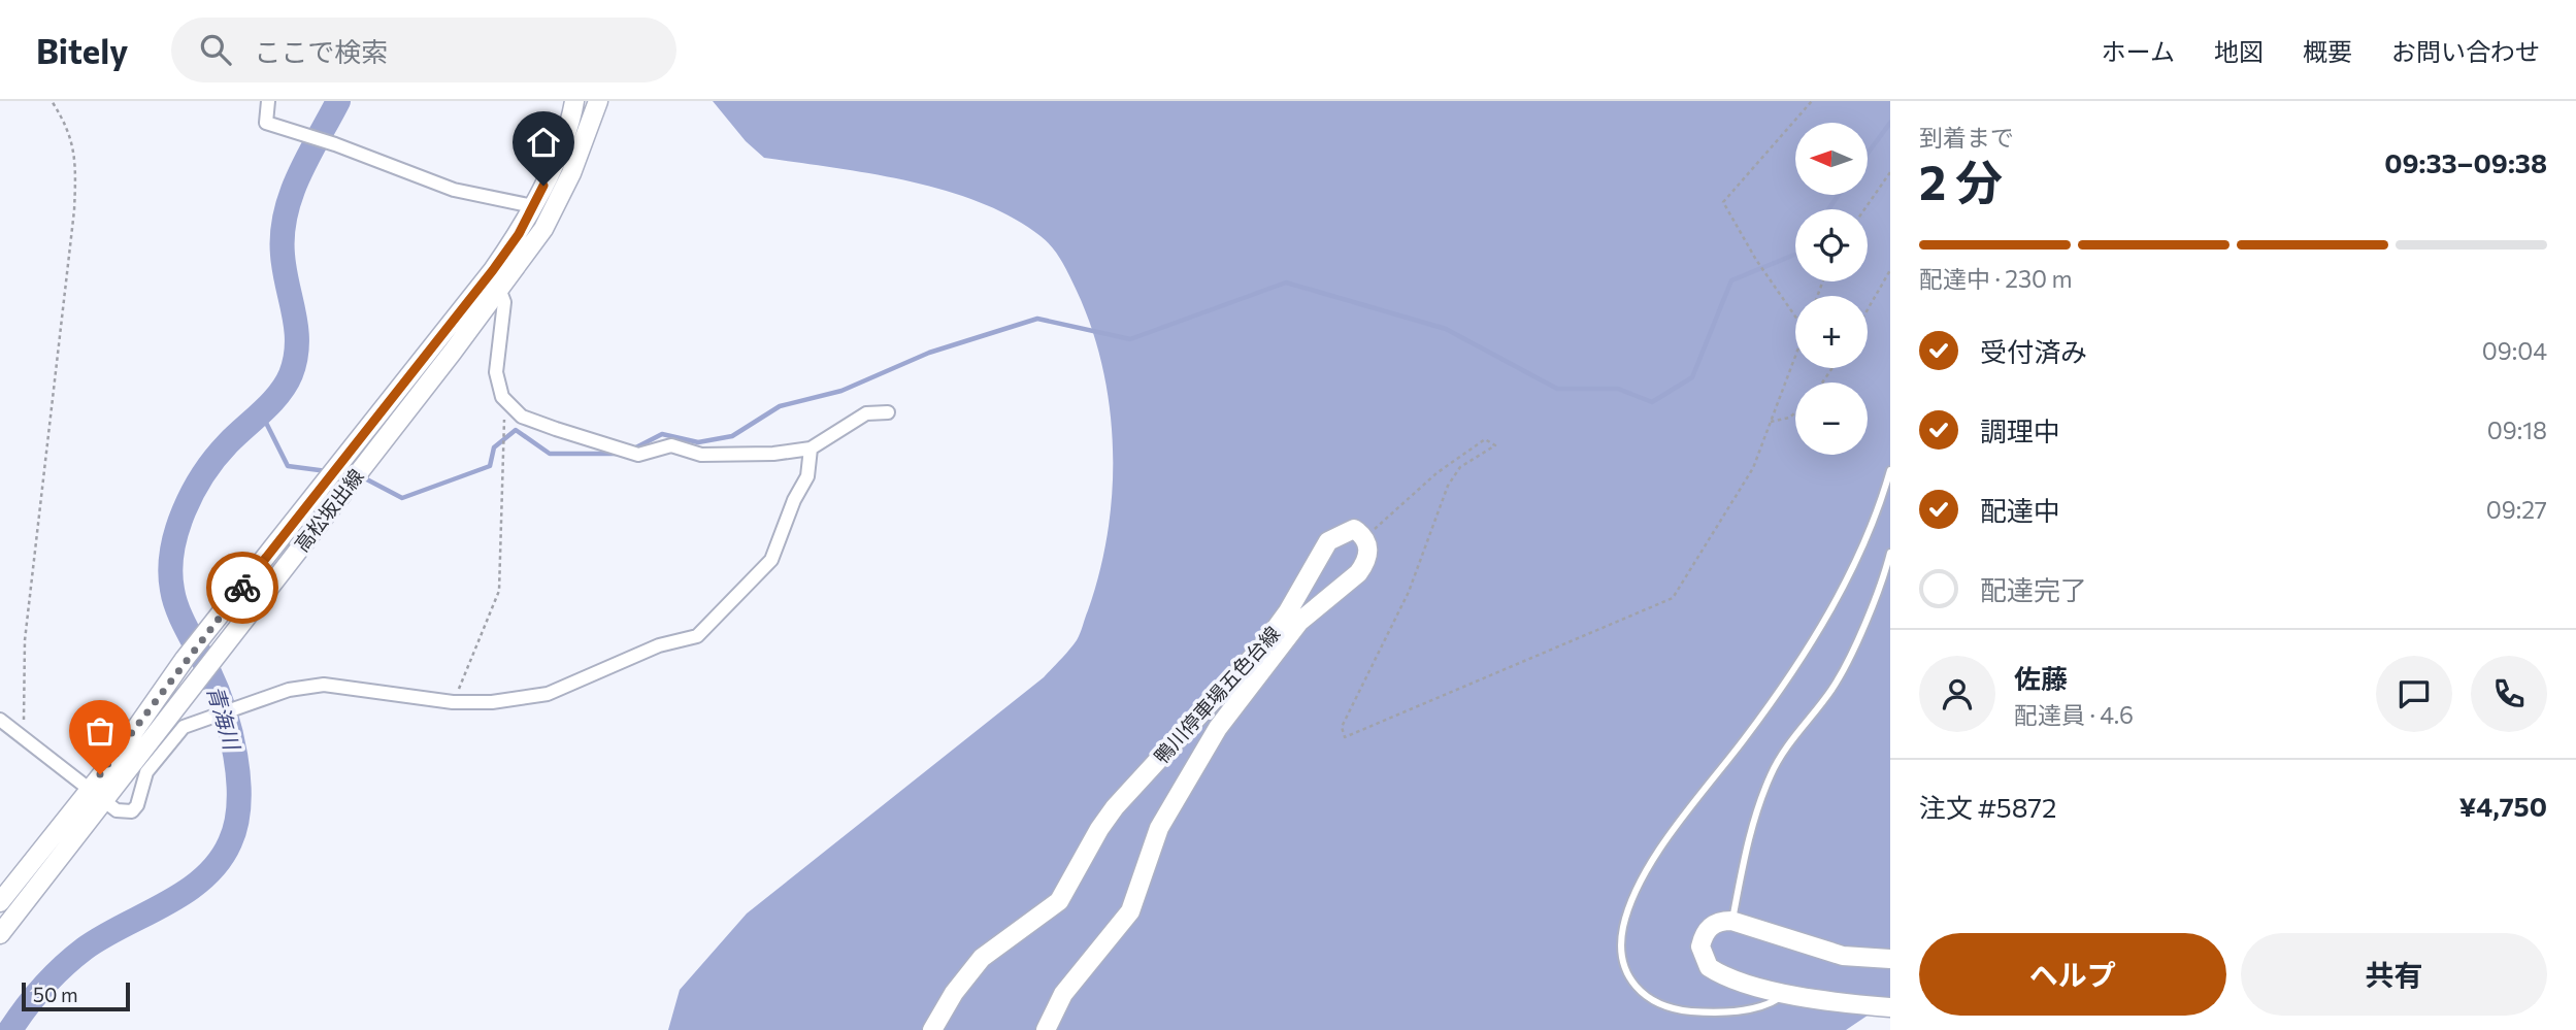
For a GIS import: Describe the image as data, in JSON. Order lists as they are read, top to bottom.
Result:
{
  "streets": {
    "main road": ["高松坂出線", "鴨川停車場五色台線"]
  },
  "water": ["青海川"],
  "scale_bar": "50 m",
  "north": "left",
  "page": {
    "header": "Bitely",
    "search": "ここで検索",
    "nav": [
      "ホーム",
      "地図",
      "概要",
      "お問い合わせ"
    ],
    "heading": ["2 分", "到着まで", "09:33–09:38"],
    "panel": [
      "佐藤",
      "配達員 · 4.6",
      "注文 #5872",
      "¥4,750"
    ],
    "map_buttons": ["+", "−"],
    "bar": "配達中 · 230 m",
    "list": [
      ["受付済み", "09:04"],
      ["調理中", "09:18"],
      ["配達中", "09:27"],
      "配達完了"
    ],
    "buttons": ["ヘルプ", "共有"],
    "scale": "50 m"
  }
}
